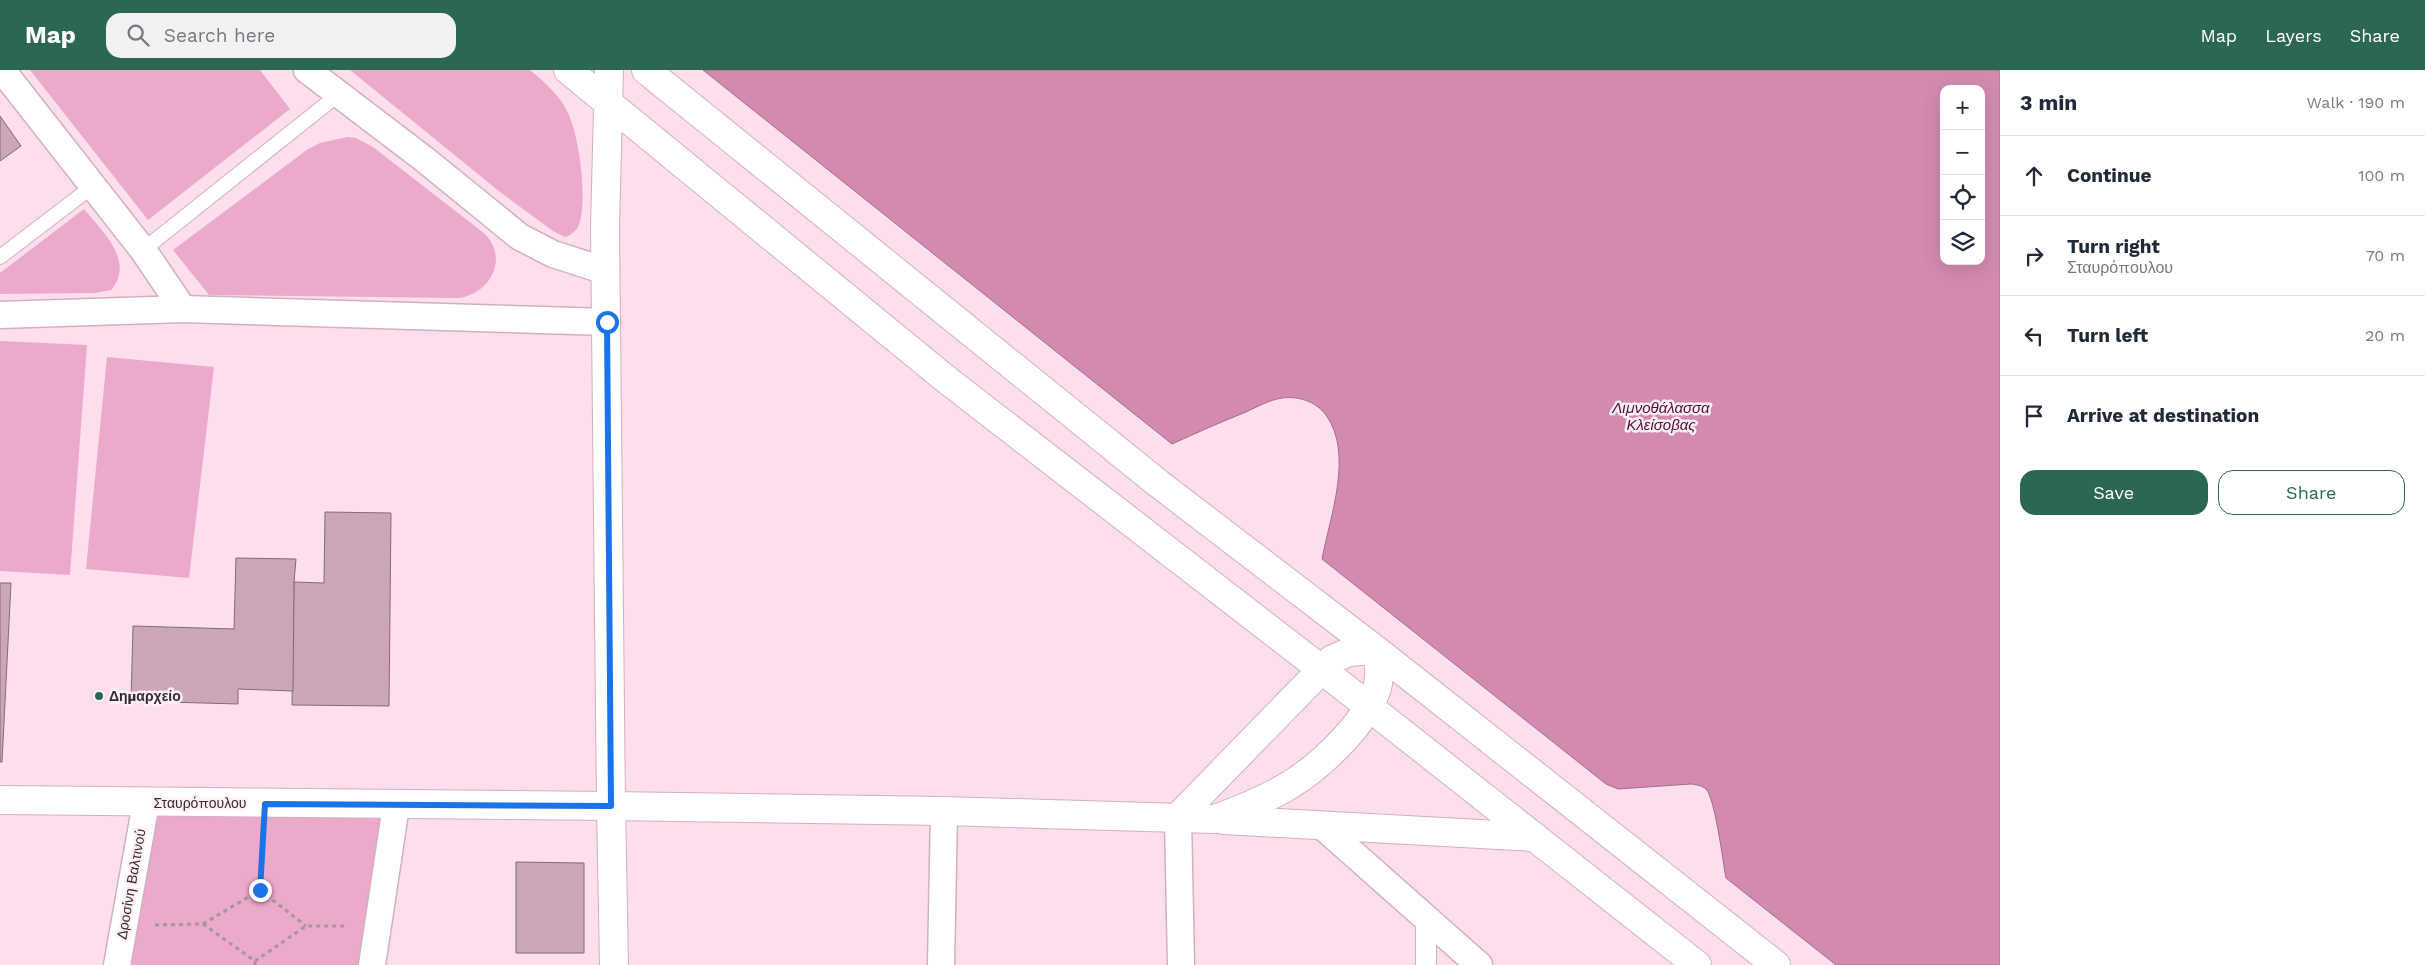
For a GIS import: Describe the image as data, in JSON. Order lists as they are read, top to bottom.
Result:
{
  "streets": {
    "street": ["Σταυρόπουλου", "Δροσίνη Βαλτινού"]
  },
  "crossings": [
    ["Σταυρόπουλου", "Δροσίνη Βαλτινού"]
  ],
  "water": ["Λιμνοθάλασσα Κλείσοβας"],
  "places": ["Δημαρχείο"],
  "page": {
    "header": "Map",
    "search": "Search here",
    "nav": ["Map", "Layers", "Share"],
    "heading": ["3 min", "Walk · 190 m"],
    "map_buttons": ["+", "−"],
    "list": [
      ["Continue", "100 m"],
      ["Turn right", "Σταυρόπουλου", "70 m"],
      ["Turn left", "20 m"],
      "Arrive at destination"
    ],
    "buttons": ["Save", "Share"]
  }
}
